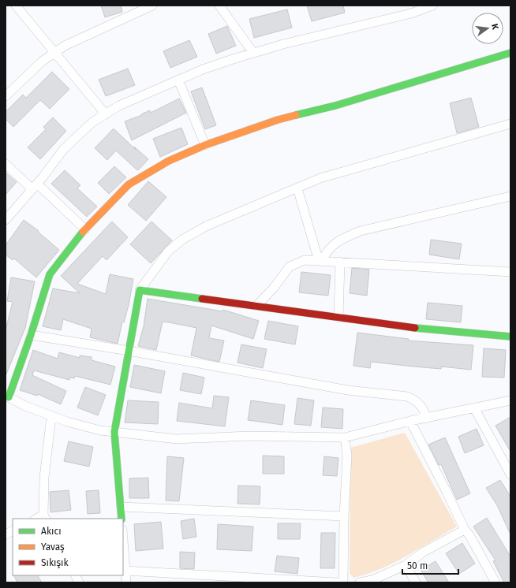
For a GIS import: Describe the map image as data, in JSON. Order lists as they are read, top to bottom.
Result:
{
  "legend": ["Akıcı", "Yavaş", "Sıkışık"],
  "scale_bar": "50 m",
  "north": "right"
}
